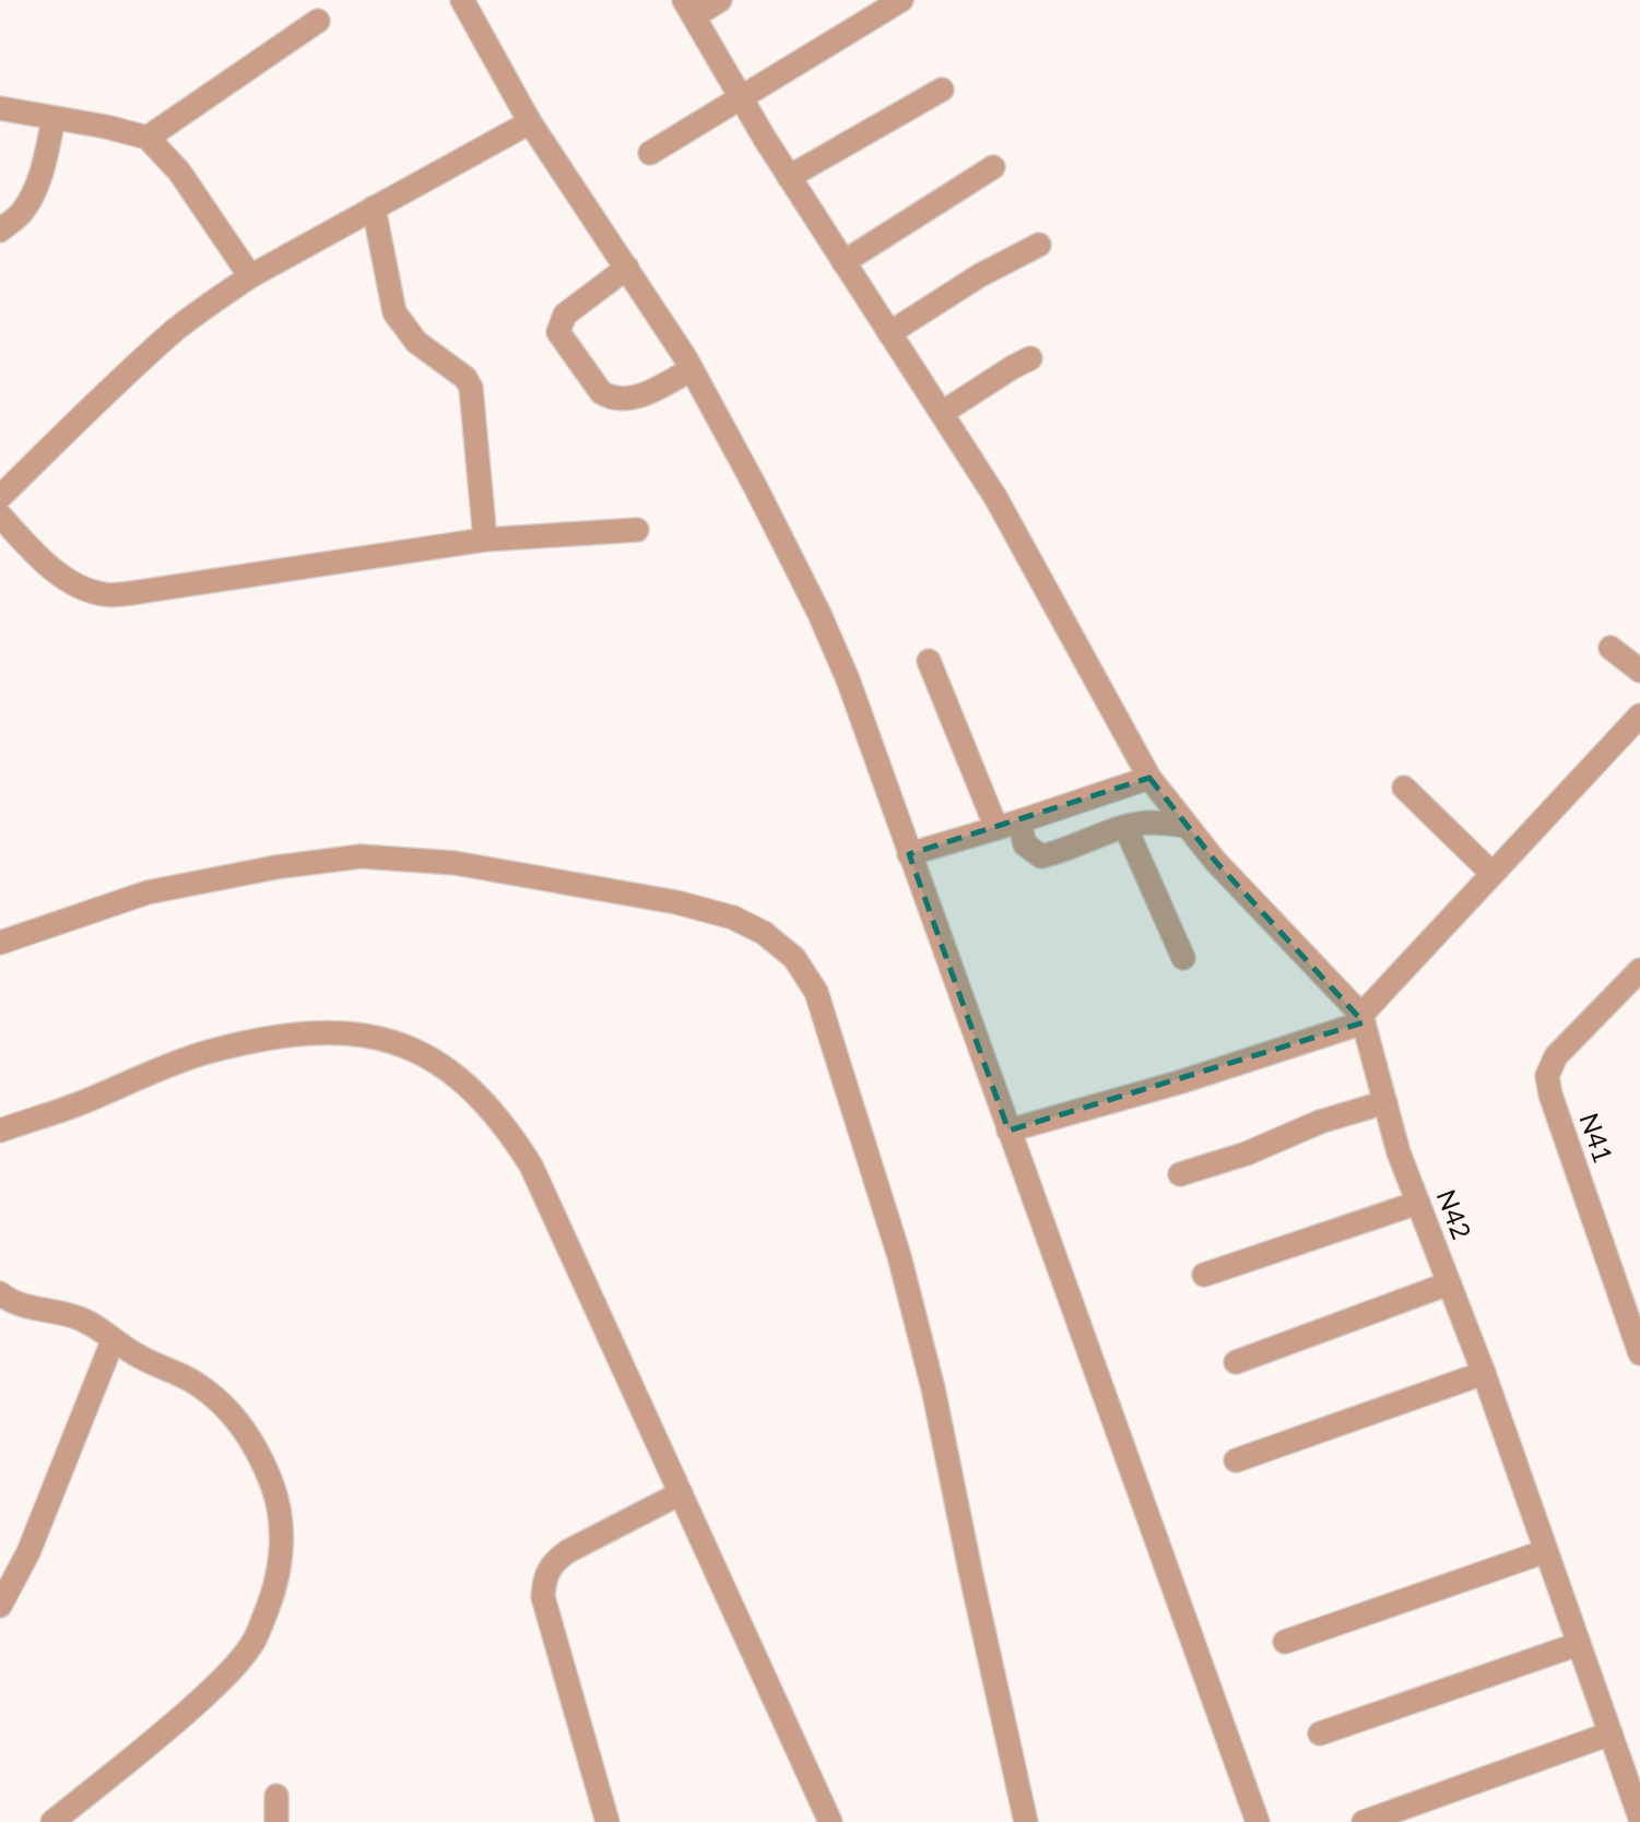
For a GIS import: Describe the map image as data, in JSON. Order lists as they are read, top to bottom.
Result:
{
  "streets": {
    "street": ["N41", "N42"]
  }
}
